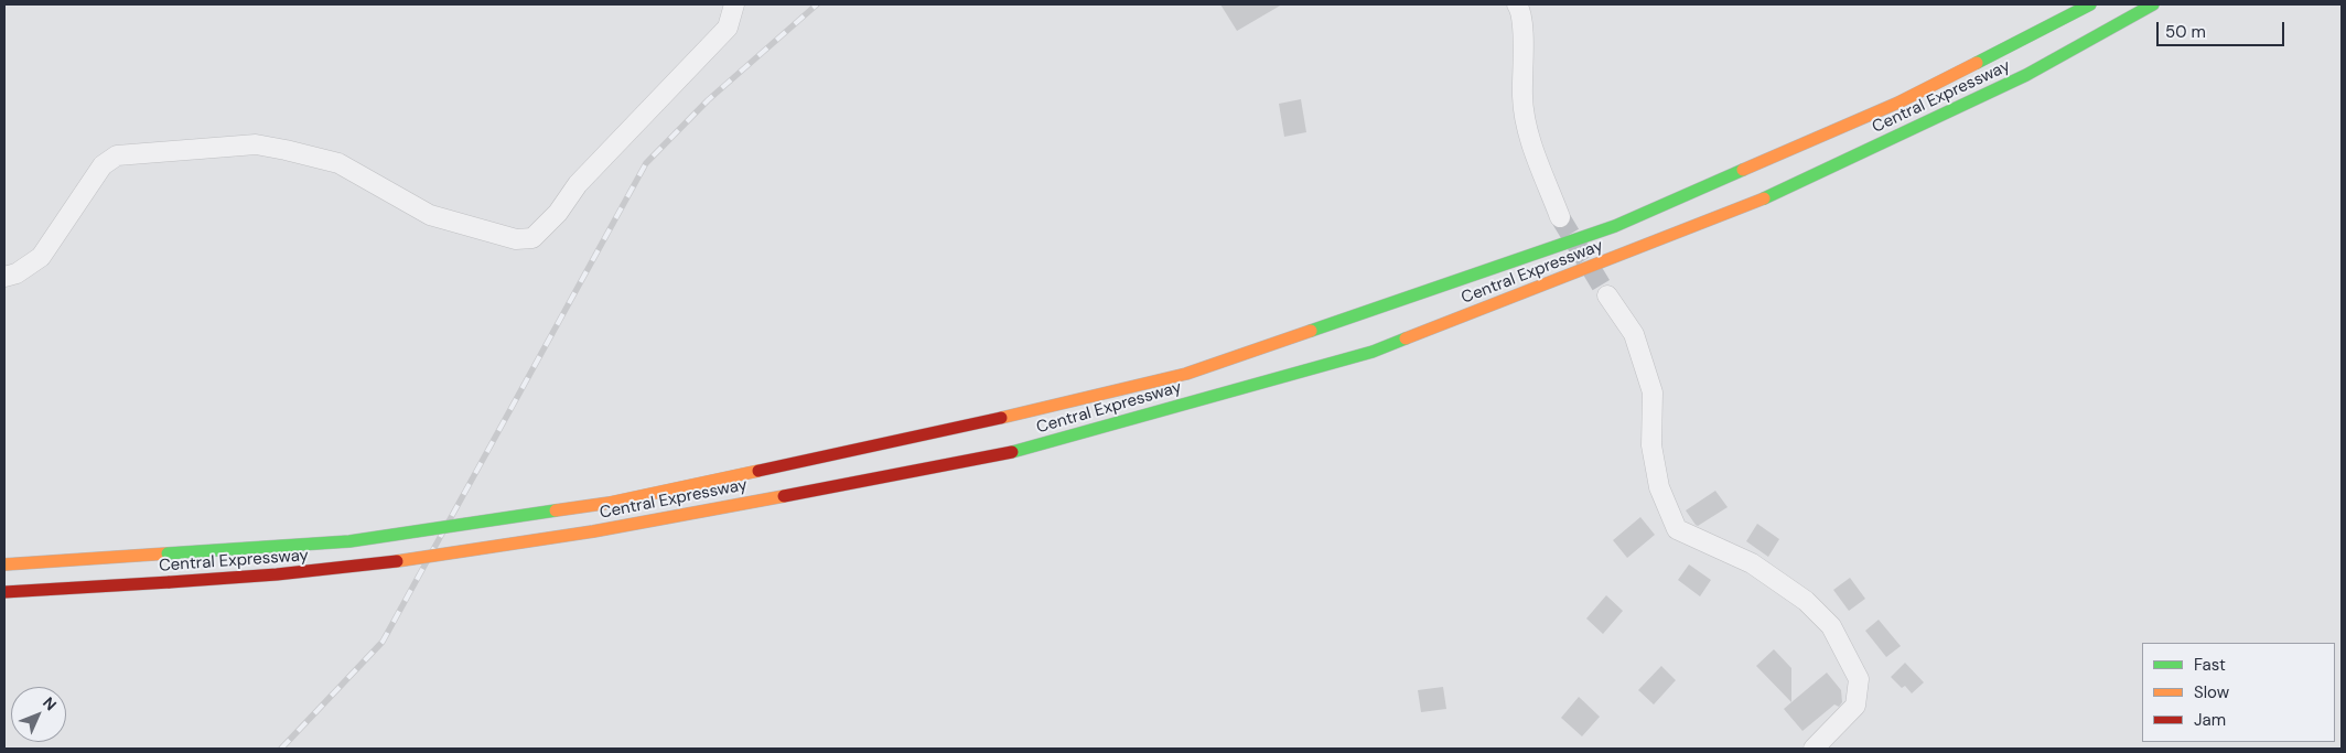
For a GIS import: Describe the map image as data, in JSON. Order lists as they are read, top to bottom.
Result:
{
  "streets": {
    "highway": ["Central Expressway"]
  },
  "legend": ["Fast", "Slow", "Jam"],
  "scale_bar": "50 m",
  "north": "top right"
}
